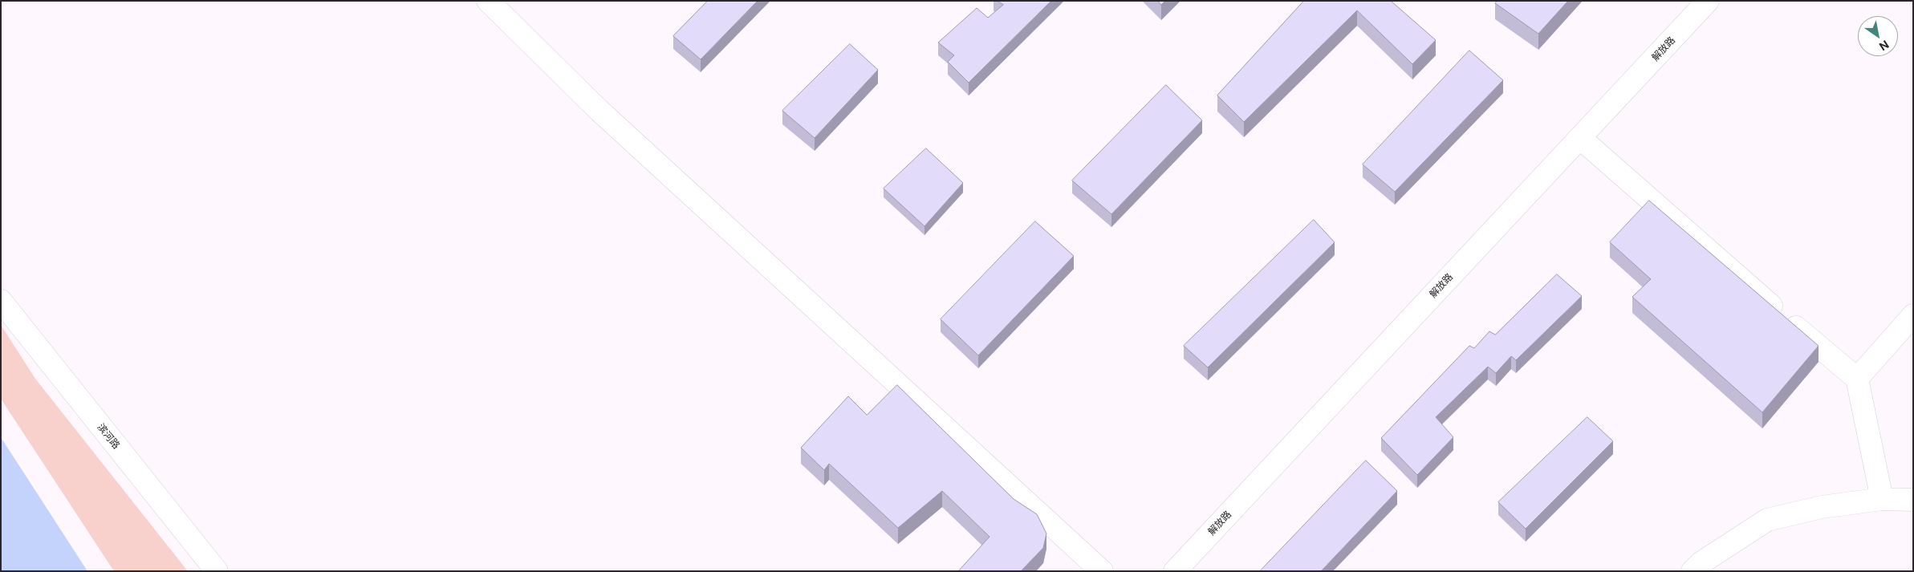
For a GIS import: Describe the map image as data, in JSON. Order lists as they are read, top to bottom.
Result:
{
  "streets": {
    "street": ["解放路", "滨河路"]
  },
  "north": "bottom right"
}
